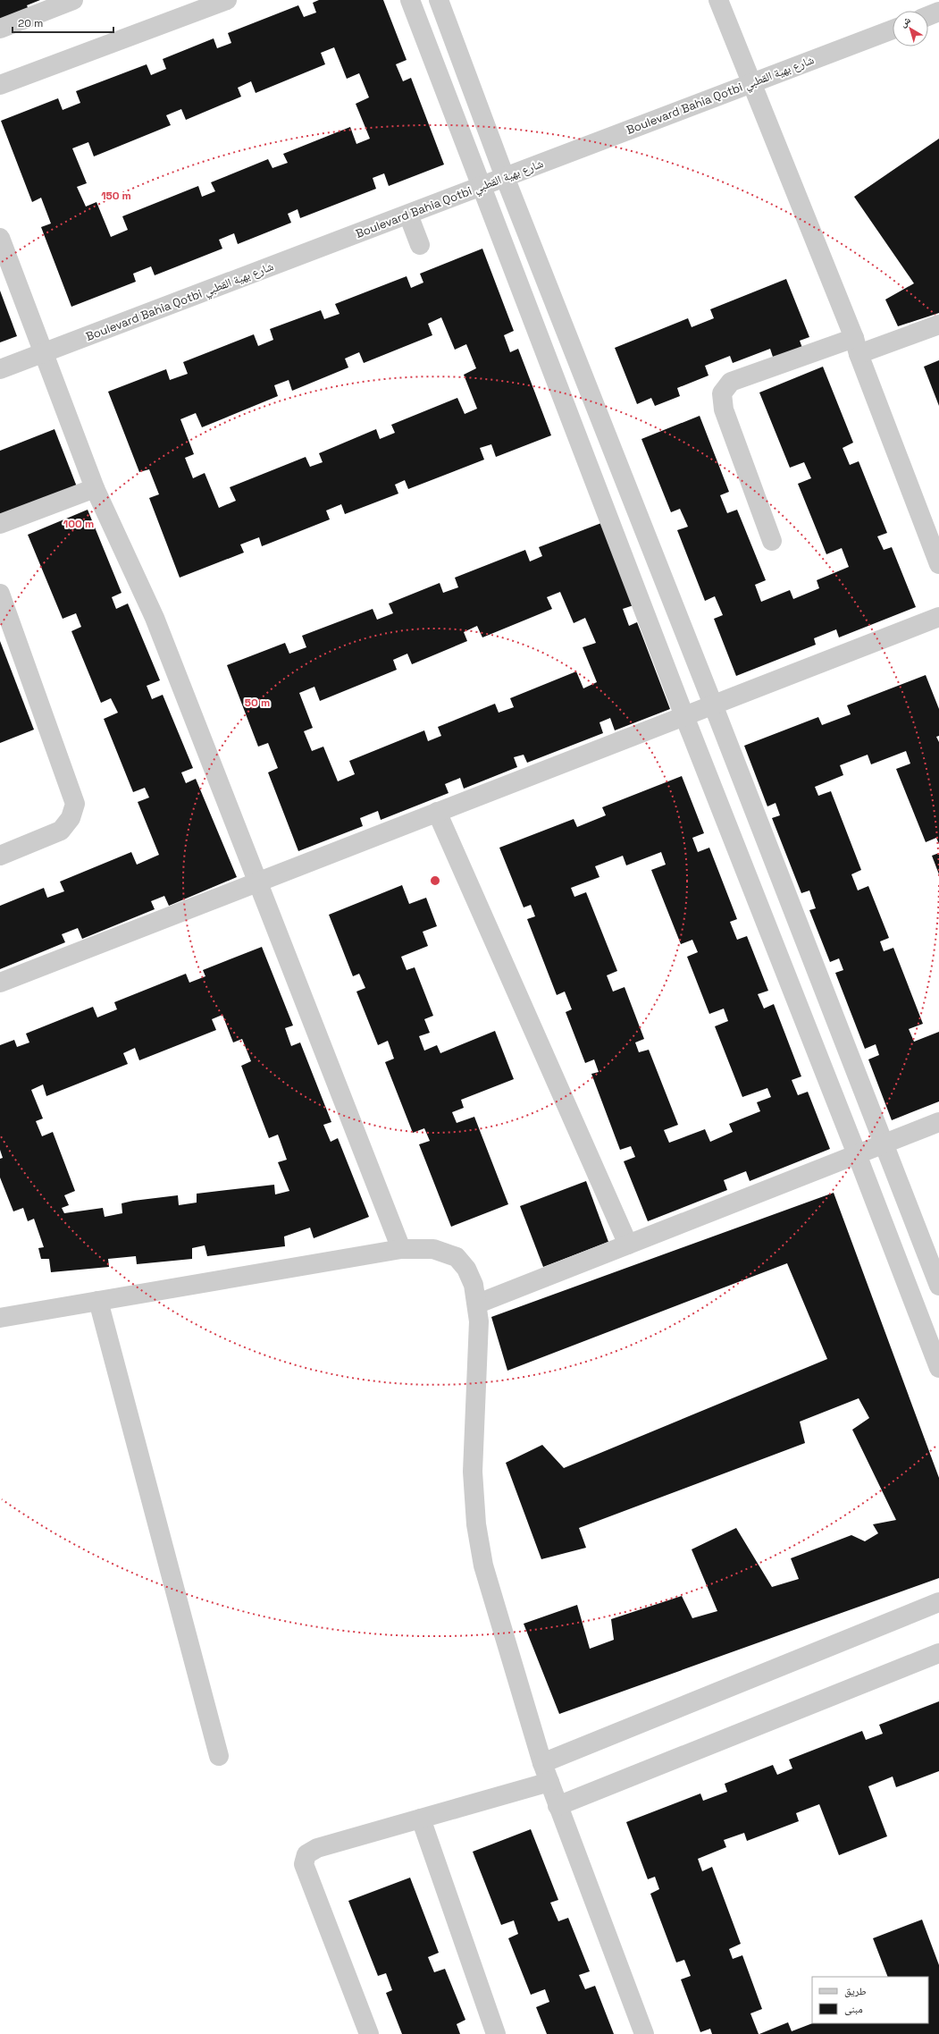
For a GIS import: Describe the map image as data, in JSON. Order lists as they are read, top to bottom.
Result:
{
  "streets": {
    "street": ["Boulevard Bahia Qotbi شارع بهية القطبي"]
  },
  "legend": ["طريق", "مبنى"],
  "scale_bar": "20 m",
  "north": "top left",
  "rings": ["150 m", "100 m", "50 m"]
}
